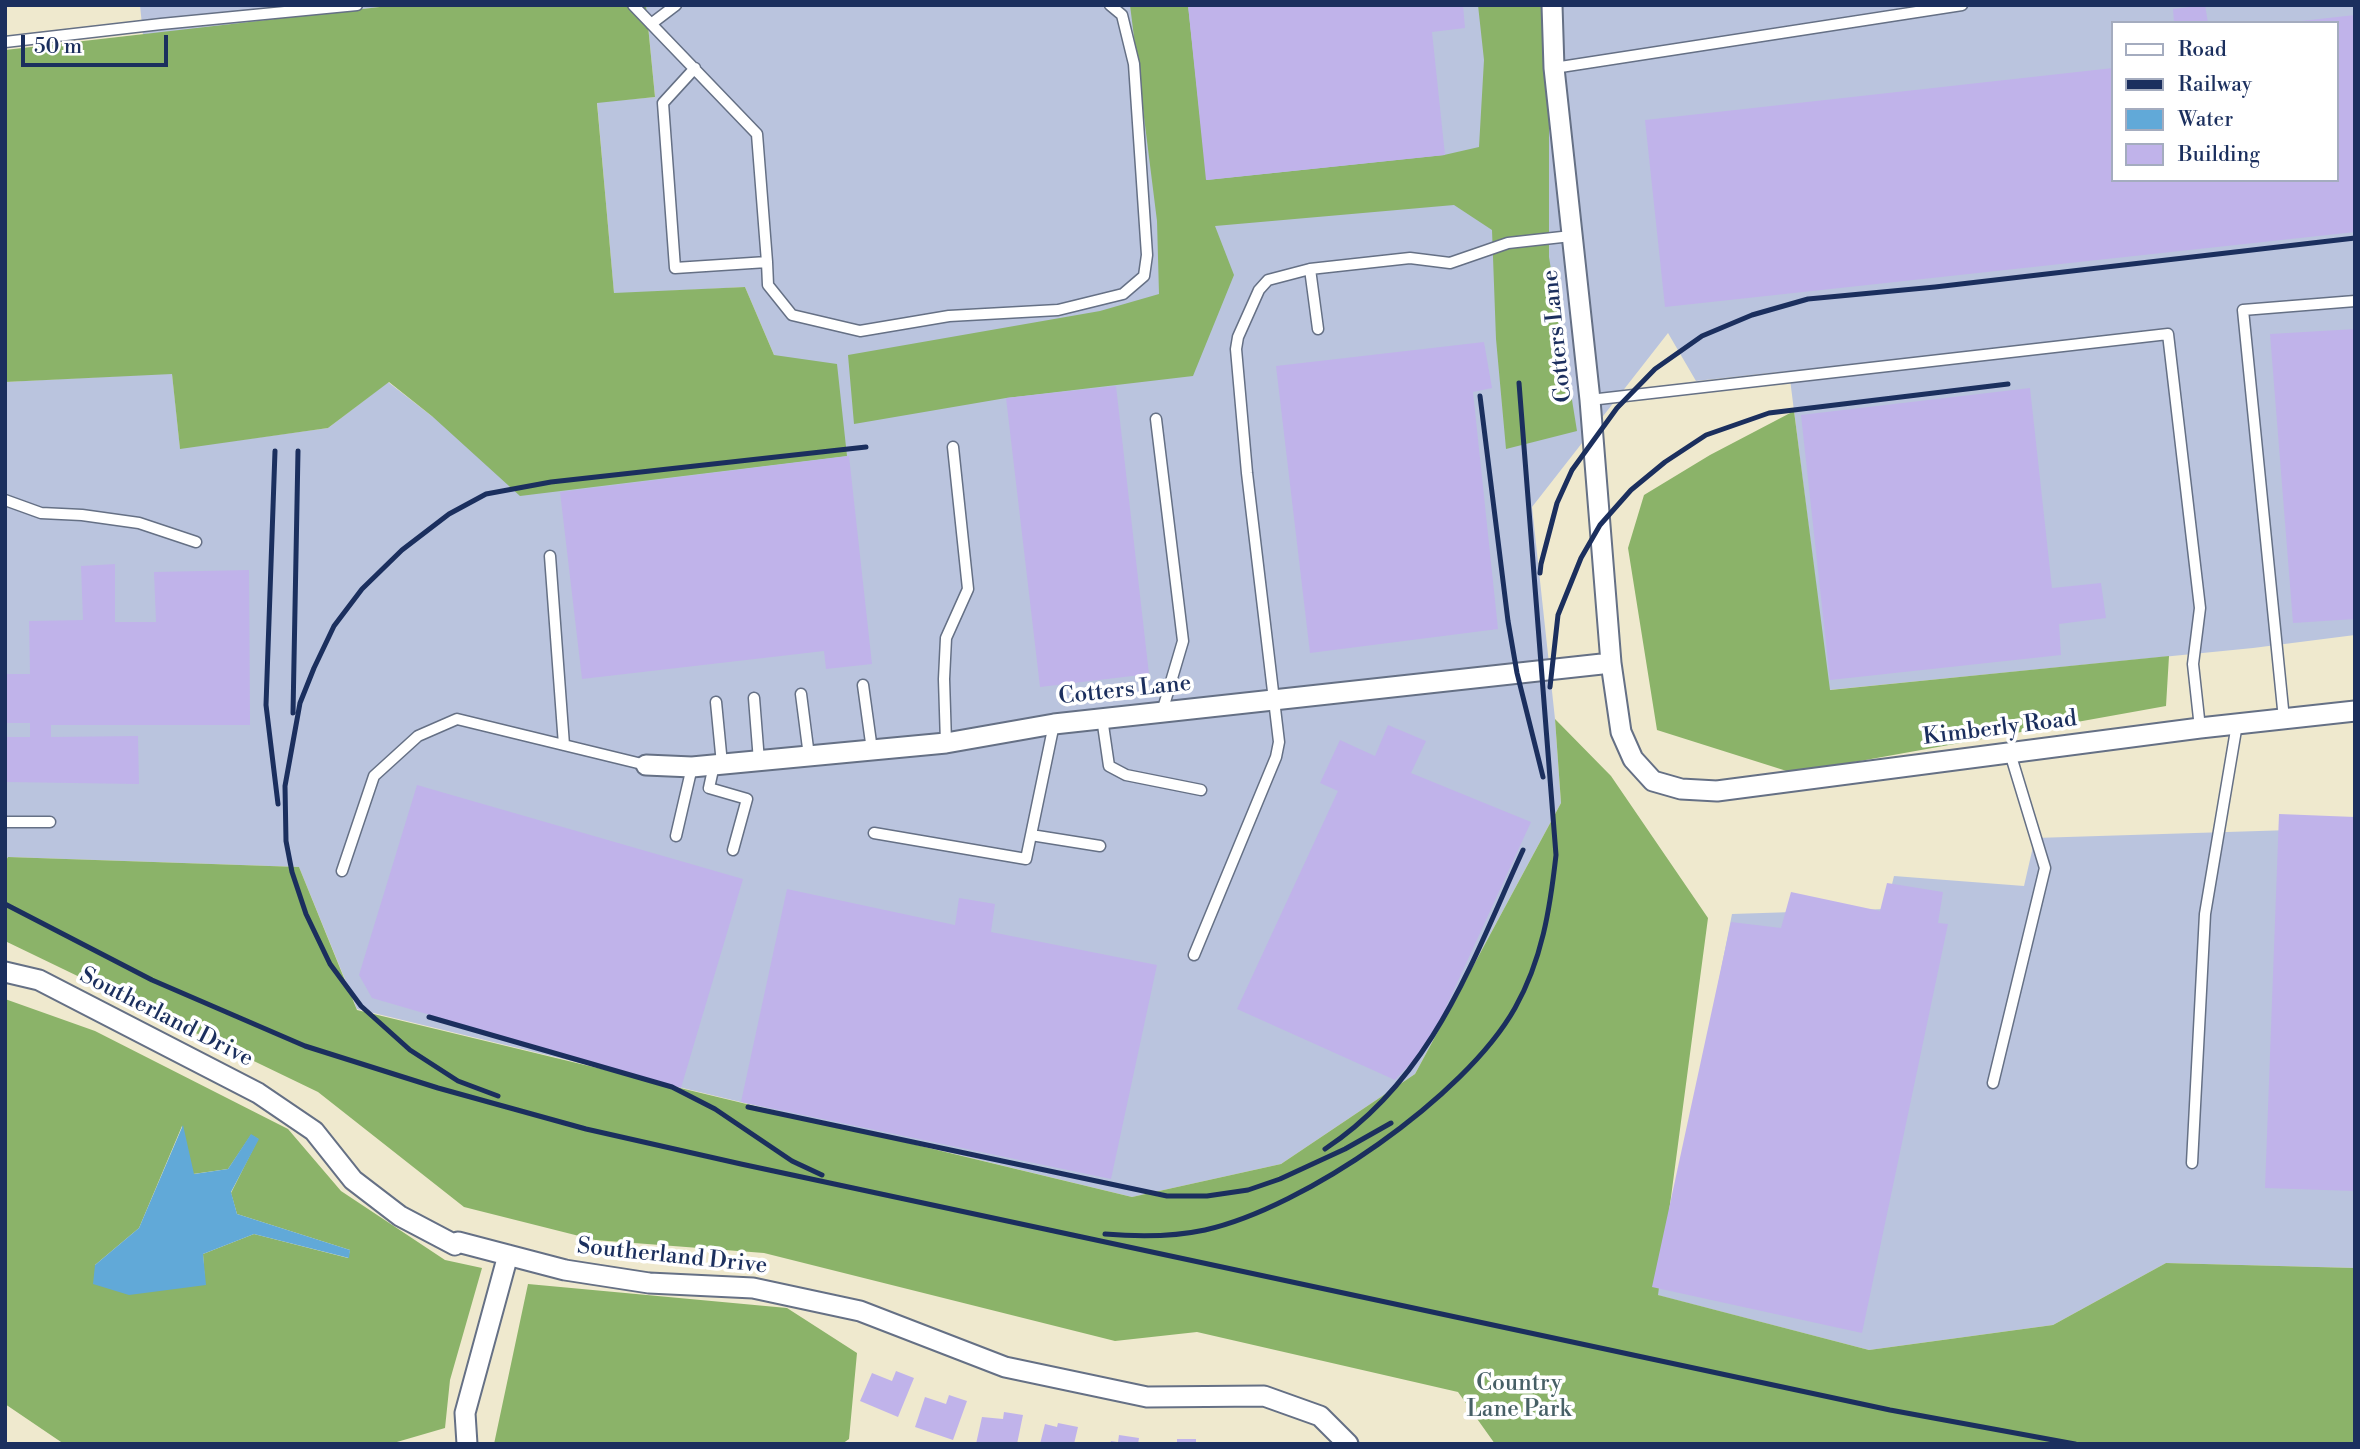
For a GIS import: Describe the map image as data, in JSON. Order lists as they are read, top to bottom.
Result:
{
  "streets": {
    "street": ["Cotters Lane", "Kimberly Road", "Southerland Drive"]
  },
  "crossings": [
    ["Cotters Lane", "Kimberly Road"]
  ],
  "parks": ["Country Lane Park"],
  "legend": [
    "Road",
    "Railway",
    "Water",
    "Building"
  ],
  "scale_bar": "50 m"
}
